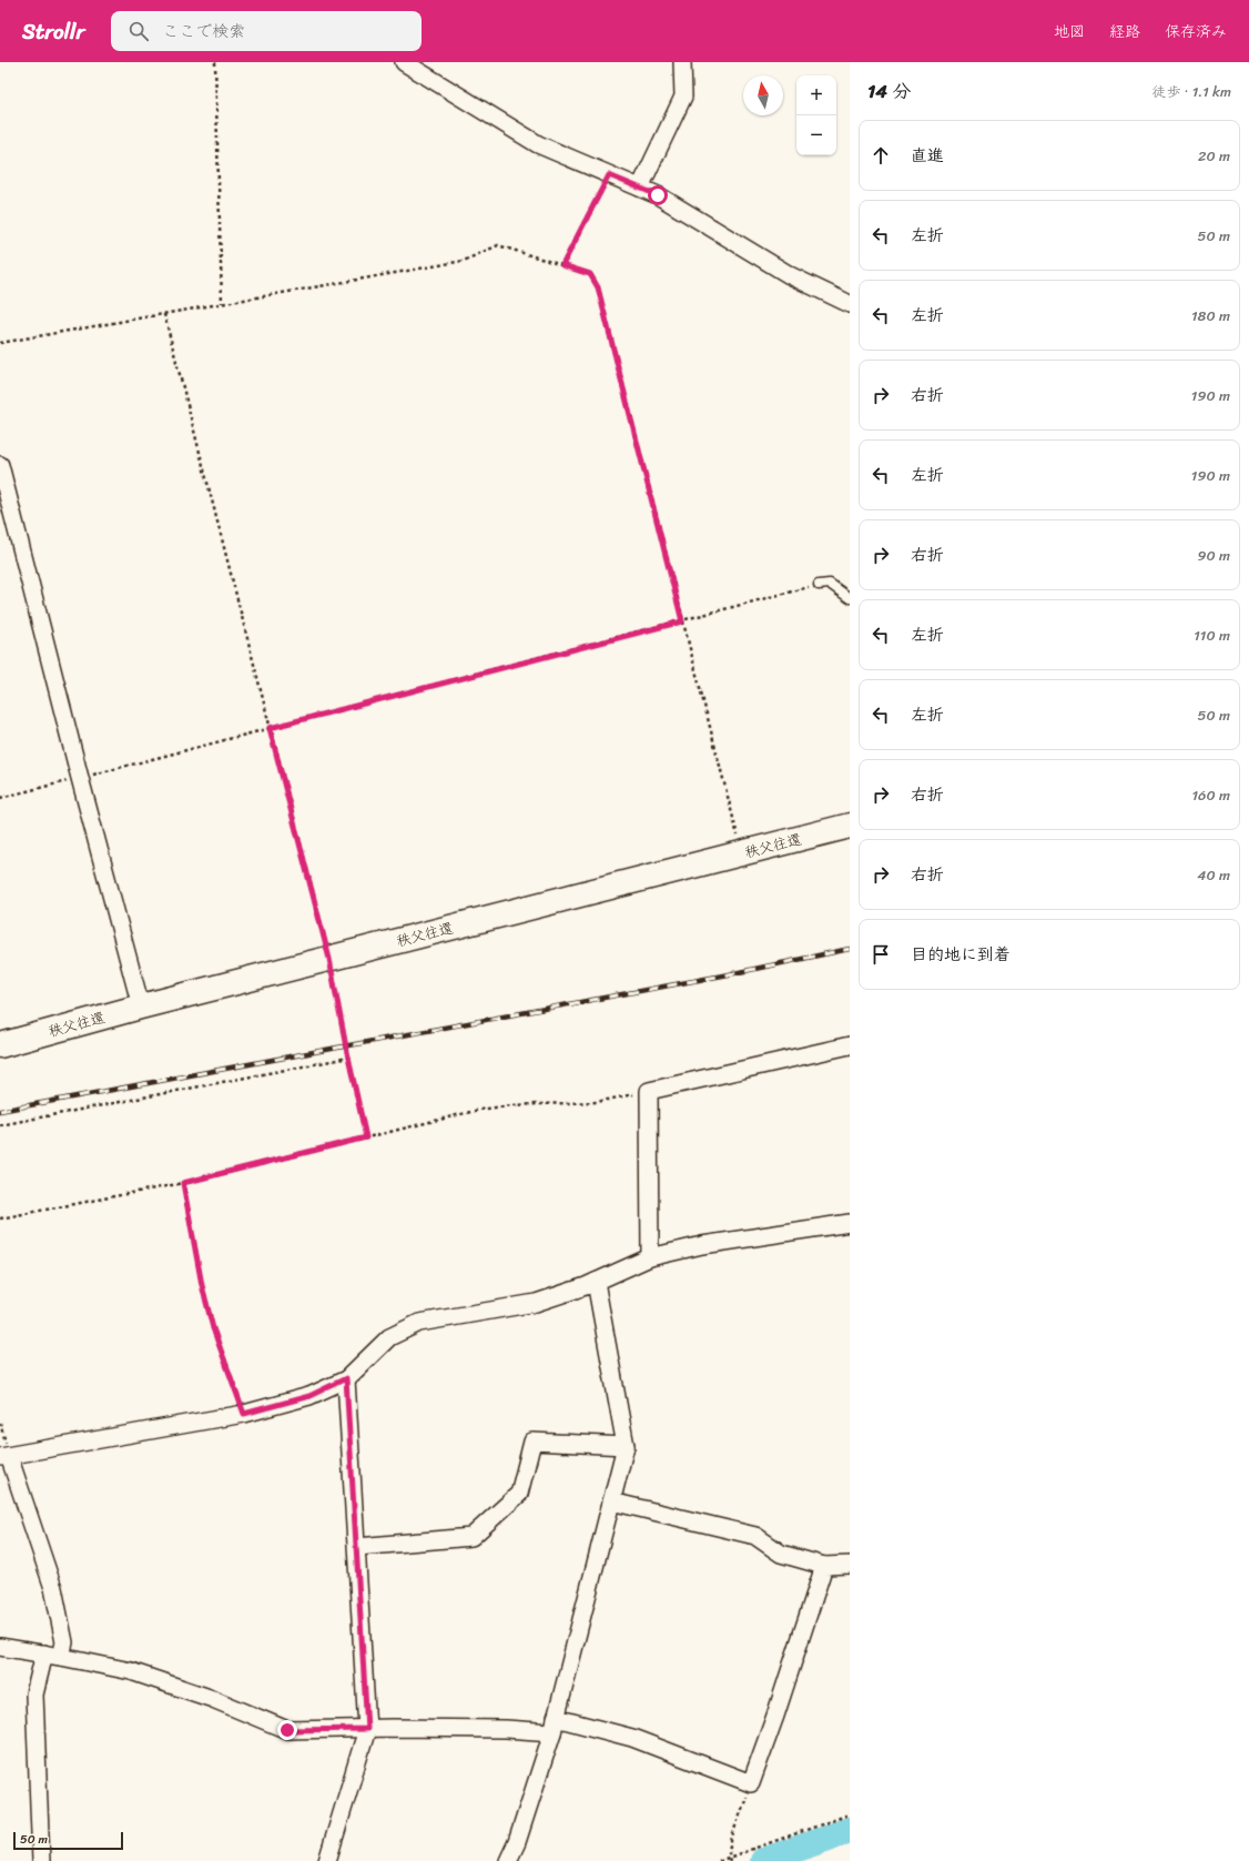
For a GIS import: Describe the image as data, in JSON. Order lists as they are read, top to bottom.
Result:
{
  "streets": {
    "highway": ["秩父往還"]
  },
  "scale_bar": "50 m",
  "north": "top",
  "page": {
    "header": "Strollr",
    "search": "ここで検索",
    "nav": ["地図", "経路", "保存済み"],
    "heading": ["14 分", "徒歩 · 1.1 km"],
    "map_buttons": ["+", "−"],
    "list": [
      ["直進", "20 m"],
      ["左折", "50 m"],
      ["左折", "180 m"],
      ["右折", "190 m"],
      ["左折", "190 m"],
      ["右折", "90 m"],
      ["左折", "110 m"],
      ["左折", "50 m"],
      ["右折", "160 m"],
      ["右折", "40 m"],
      "目的地に到着"
    ],
    "scale": "50 m"
  }
}
